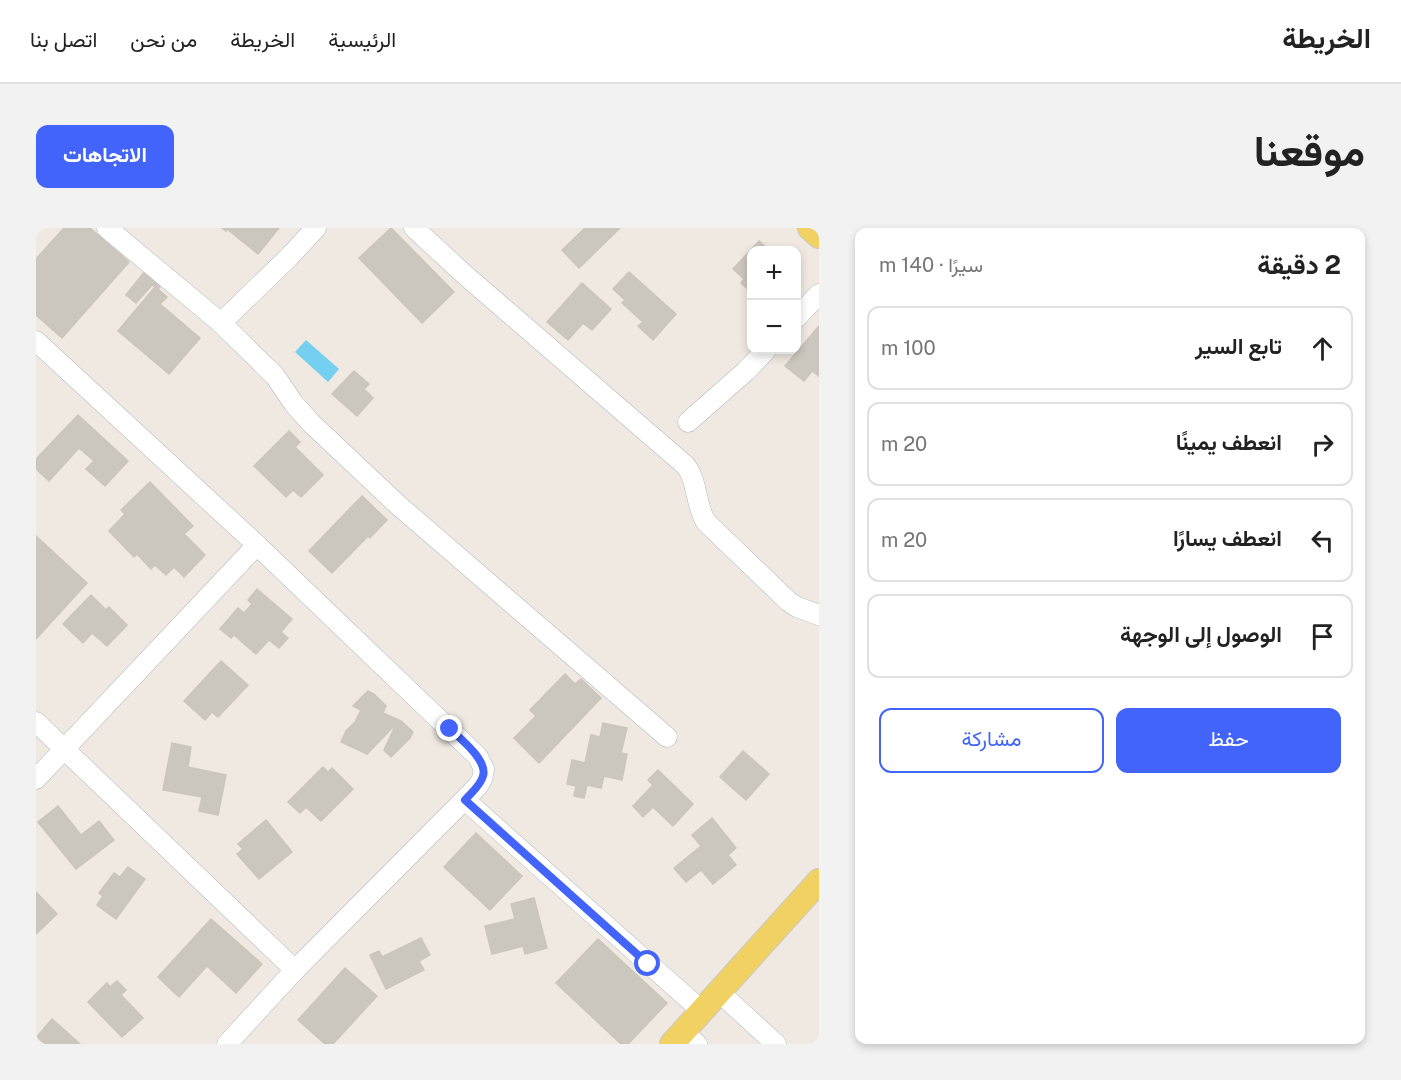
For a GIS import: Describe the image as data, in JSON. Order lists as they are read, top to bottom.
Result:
{
  "page": {
    "header": "الخريطة",
    "nav": [
      "الرئيسية",
      "الخريطة",
      "من نحن",
      "اتصل بنا"
    ],
    "title": "موقعنا",
    "buttons": [
      "الاتجاهات",
      ["حفظ", "مشاركة"]
    ],
    "heading": ["2 دقيقة", "سيرًا · 140 m"],
    "map_buttons": ["+", "−"],
    "list": [
      ["تابع السير", "100 m"],
      ["انعطف يمينًا", "20 m"],
      ["انعطف يسارًا", "20 m"],
      "الوصول إلى الوجهة"
    ]
  }
}
